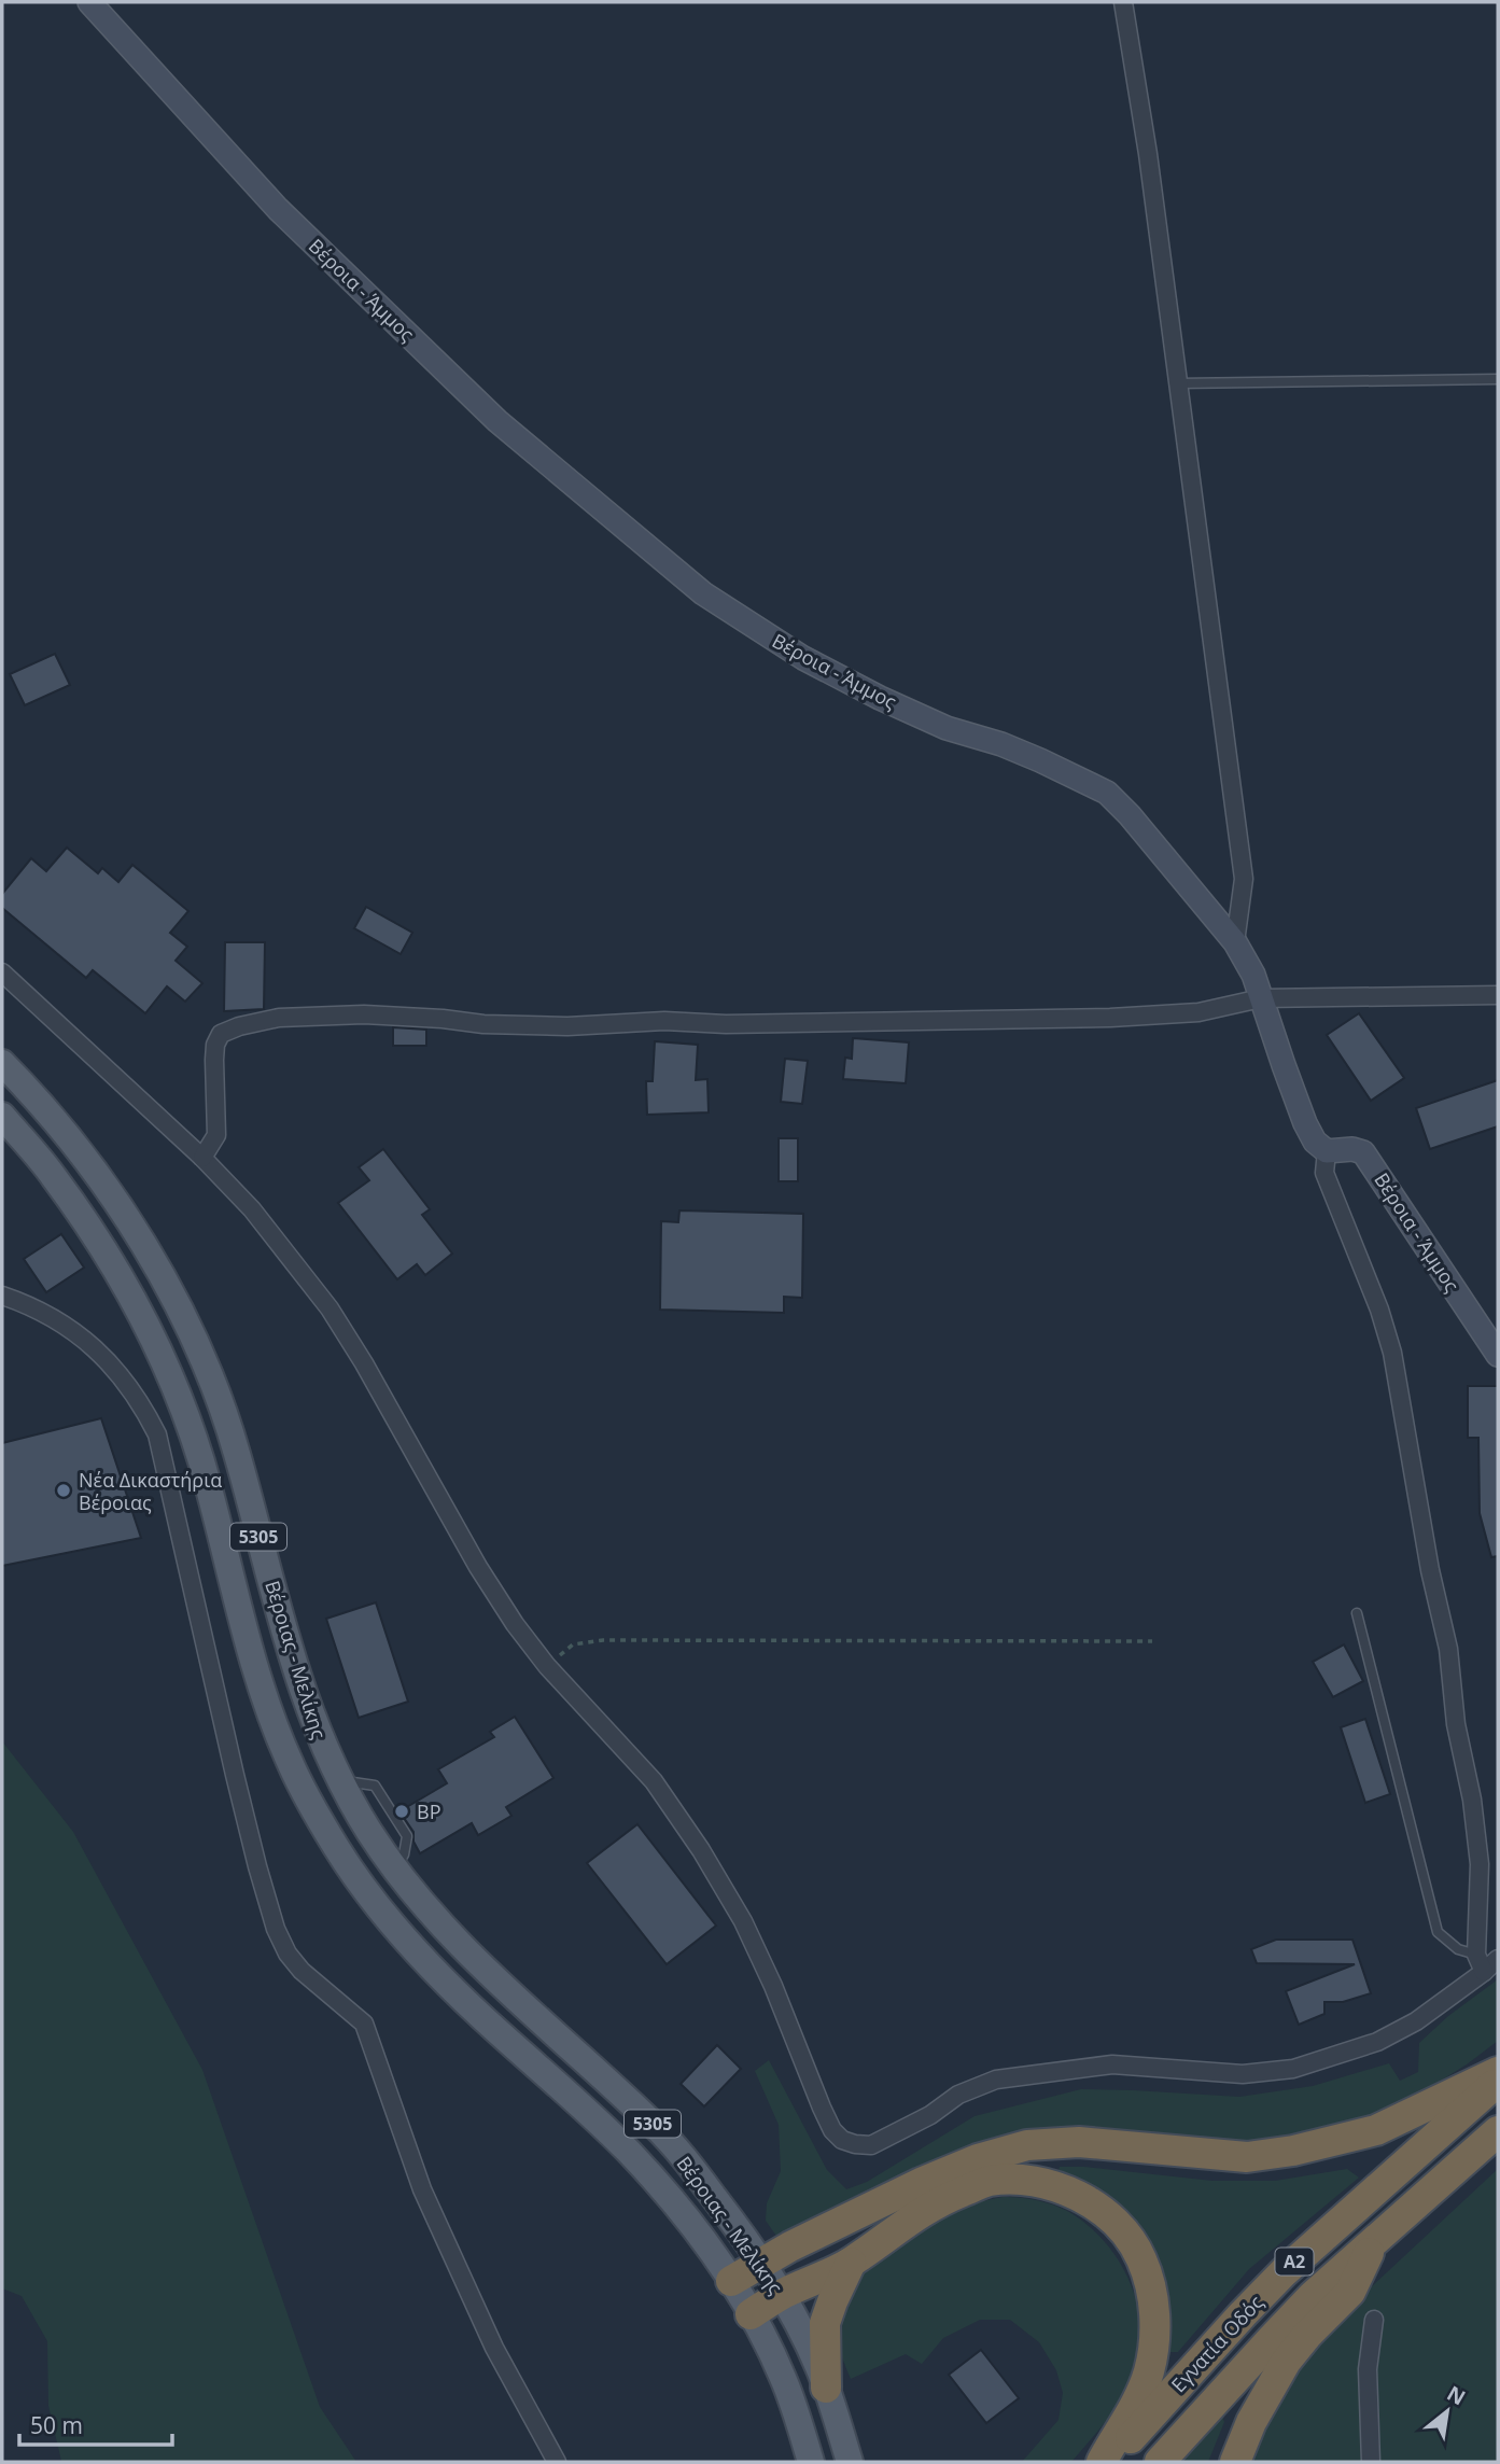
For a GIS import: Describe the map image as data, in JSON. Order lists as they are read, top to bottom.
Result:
{
  "streets": {
    "highway": ["Α2", "Εγνατία Οδός"],
    "main road": ["5305", "Βέροιας - Μελίκης"],
    "street": ["Βέροια - Άμμος"]
  },
  "places": ["Νέα Δικαστήρια Βέροιας", "BP"],
  "scale_bar": "50 m",
  "north": "top right"
}
